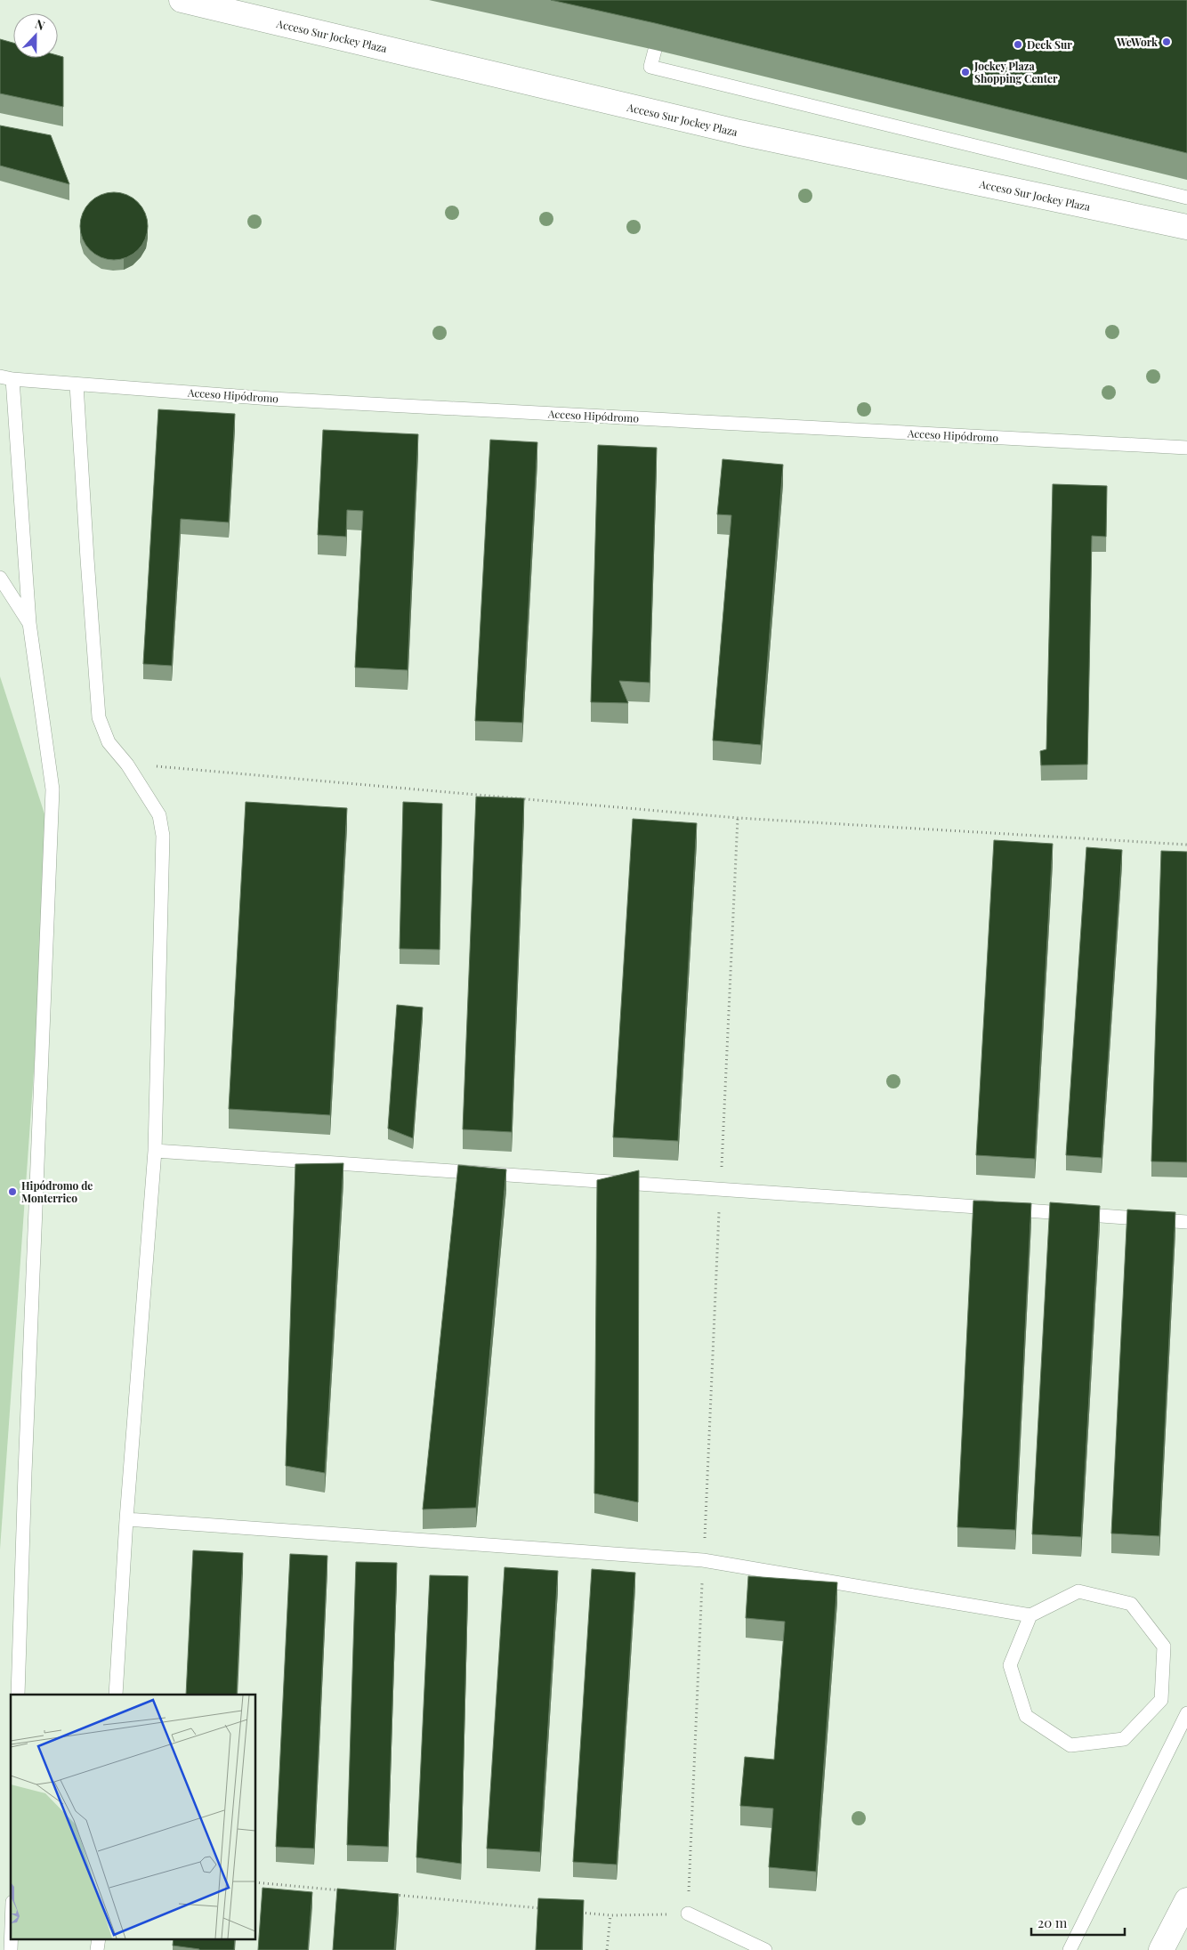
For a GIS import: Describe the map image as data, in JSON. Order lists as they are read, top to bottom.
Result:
{
  "streets": {
    "street": ["Acceso Sur Jockey Plaza"],
    "lane": ["Acceso Hipódromo"]
  },
  "places": [
    "WeWork",
    "Deck Sur",
    "Jockey Plaza Shopping Center",
    "Hipódromo de Monterrico"
  ],
  "scale_bar": "20 m",
  "north": "top"
}
